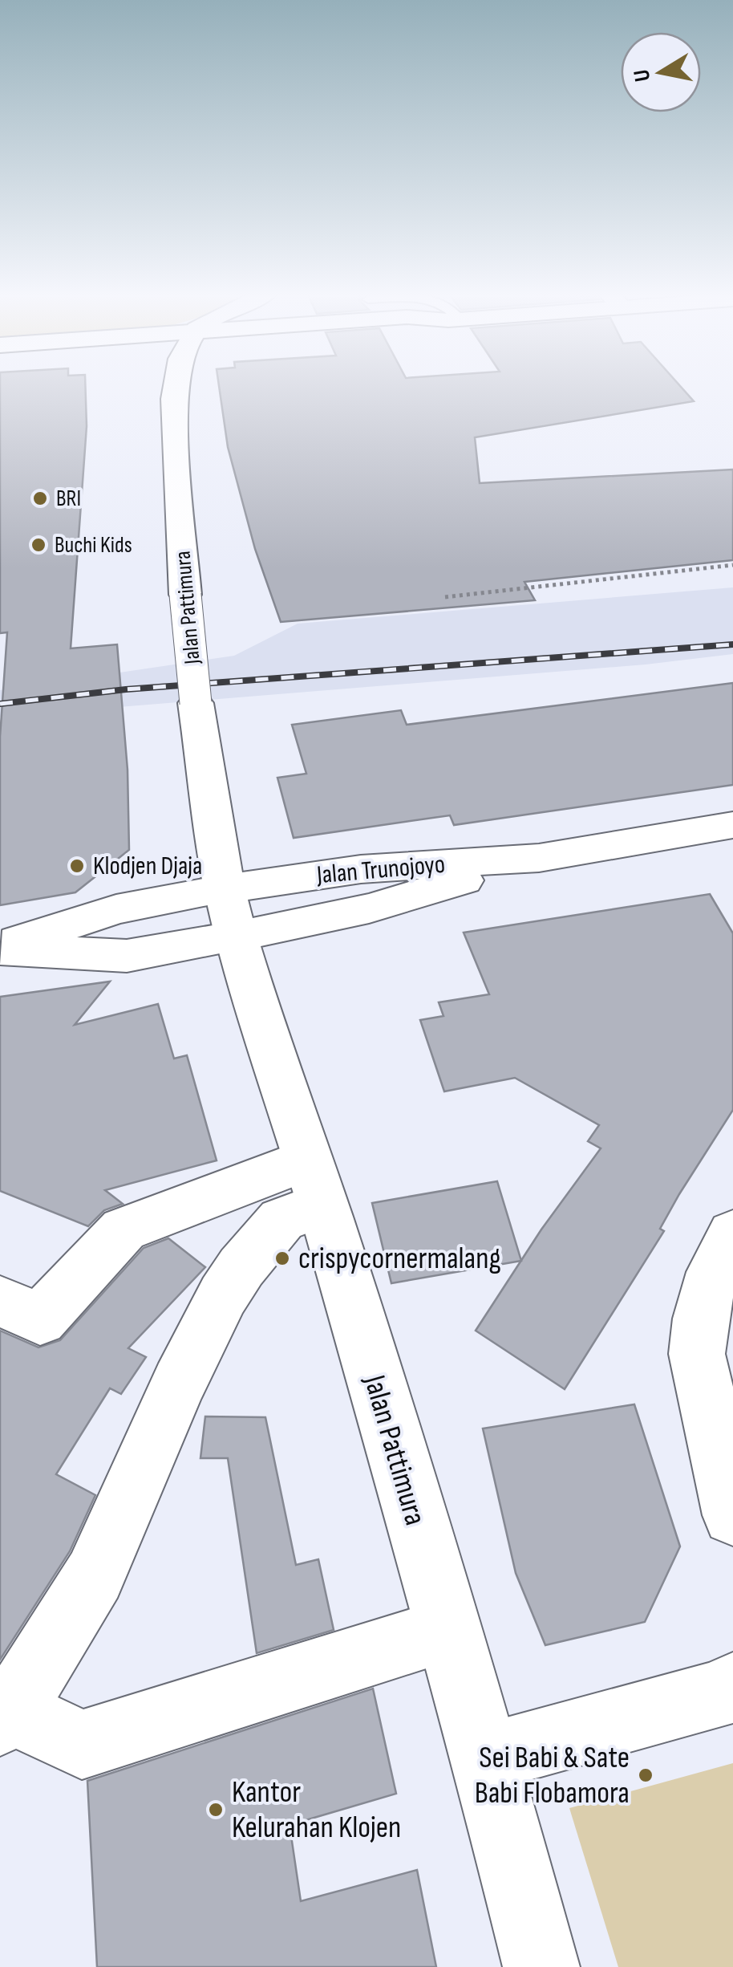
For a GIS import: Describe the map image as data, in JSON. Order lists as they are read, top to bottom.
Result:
{
  "streets": {
    "main road": ["Jalan Pattimura", "Jalan Trunojoyo"]
  },
  "crossings": [
    ["Jalan Pattimura", "Jalan Trunojoyo"]
  ],
  "places": [
    "BRI",
    "Buchi Kids",
    "Klodjen Djaja",
    "crispycornermalang",
    "Sei Babi & Sate Babi Flobamora",
    "Kantor Kelurahan Klojen"
  ],
  "north": "left"
}
